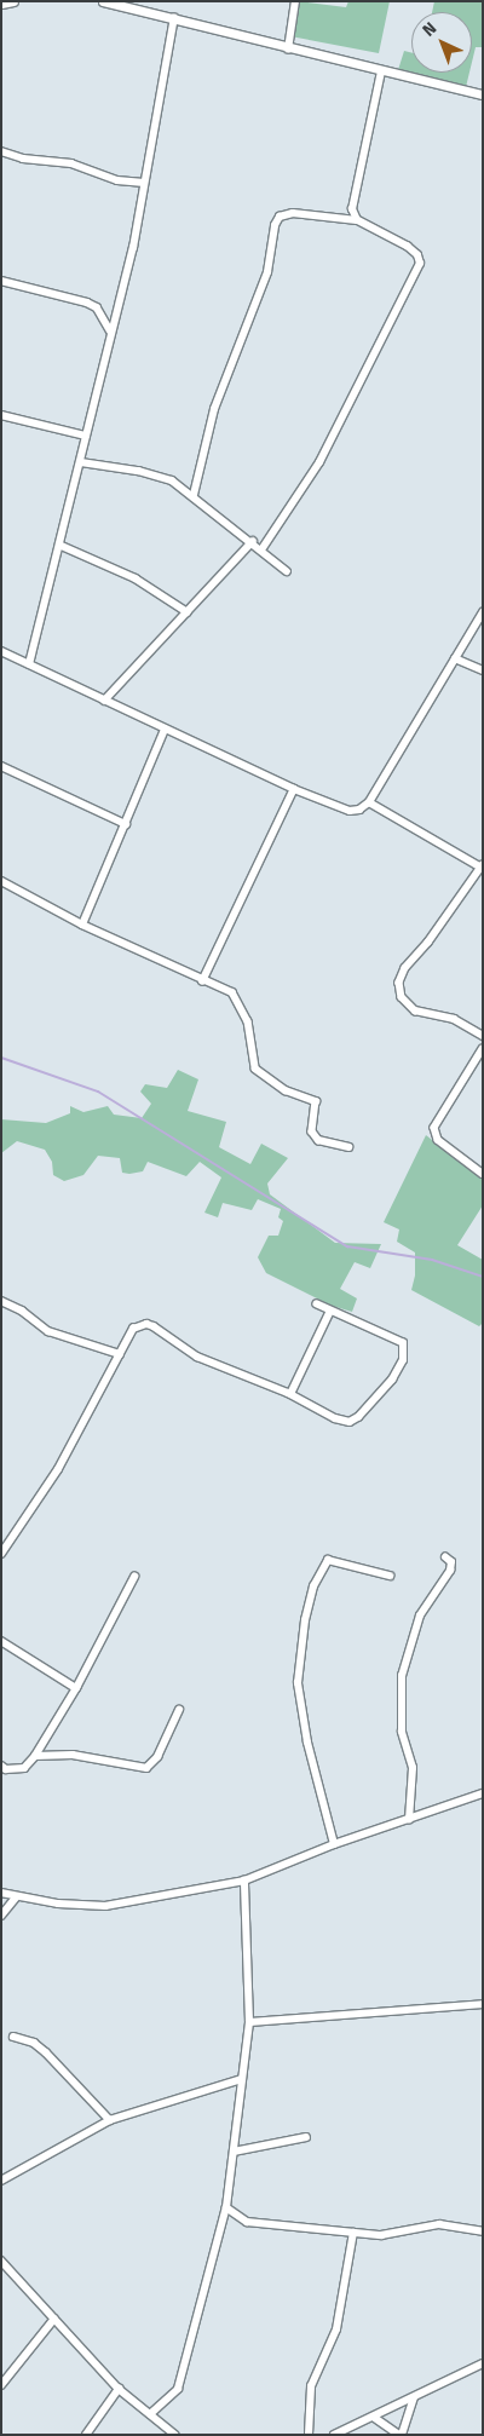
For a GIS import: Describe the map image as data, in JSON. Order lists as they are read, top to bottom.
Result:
{
  "north": "top left"
}
